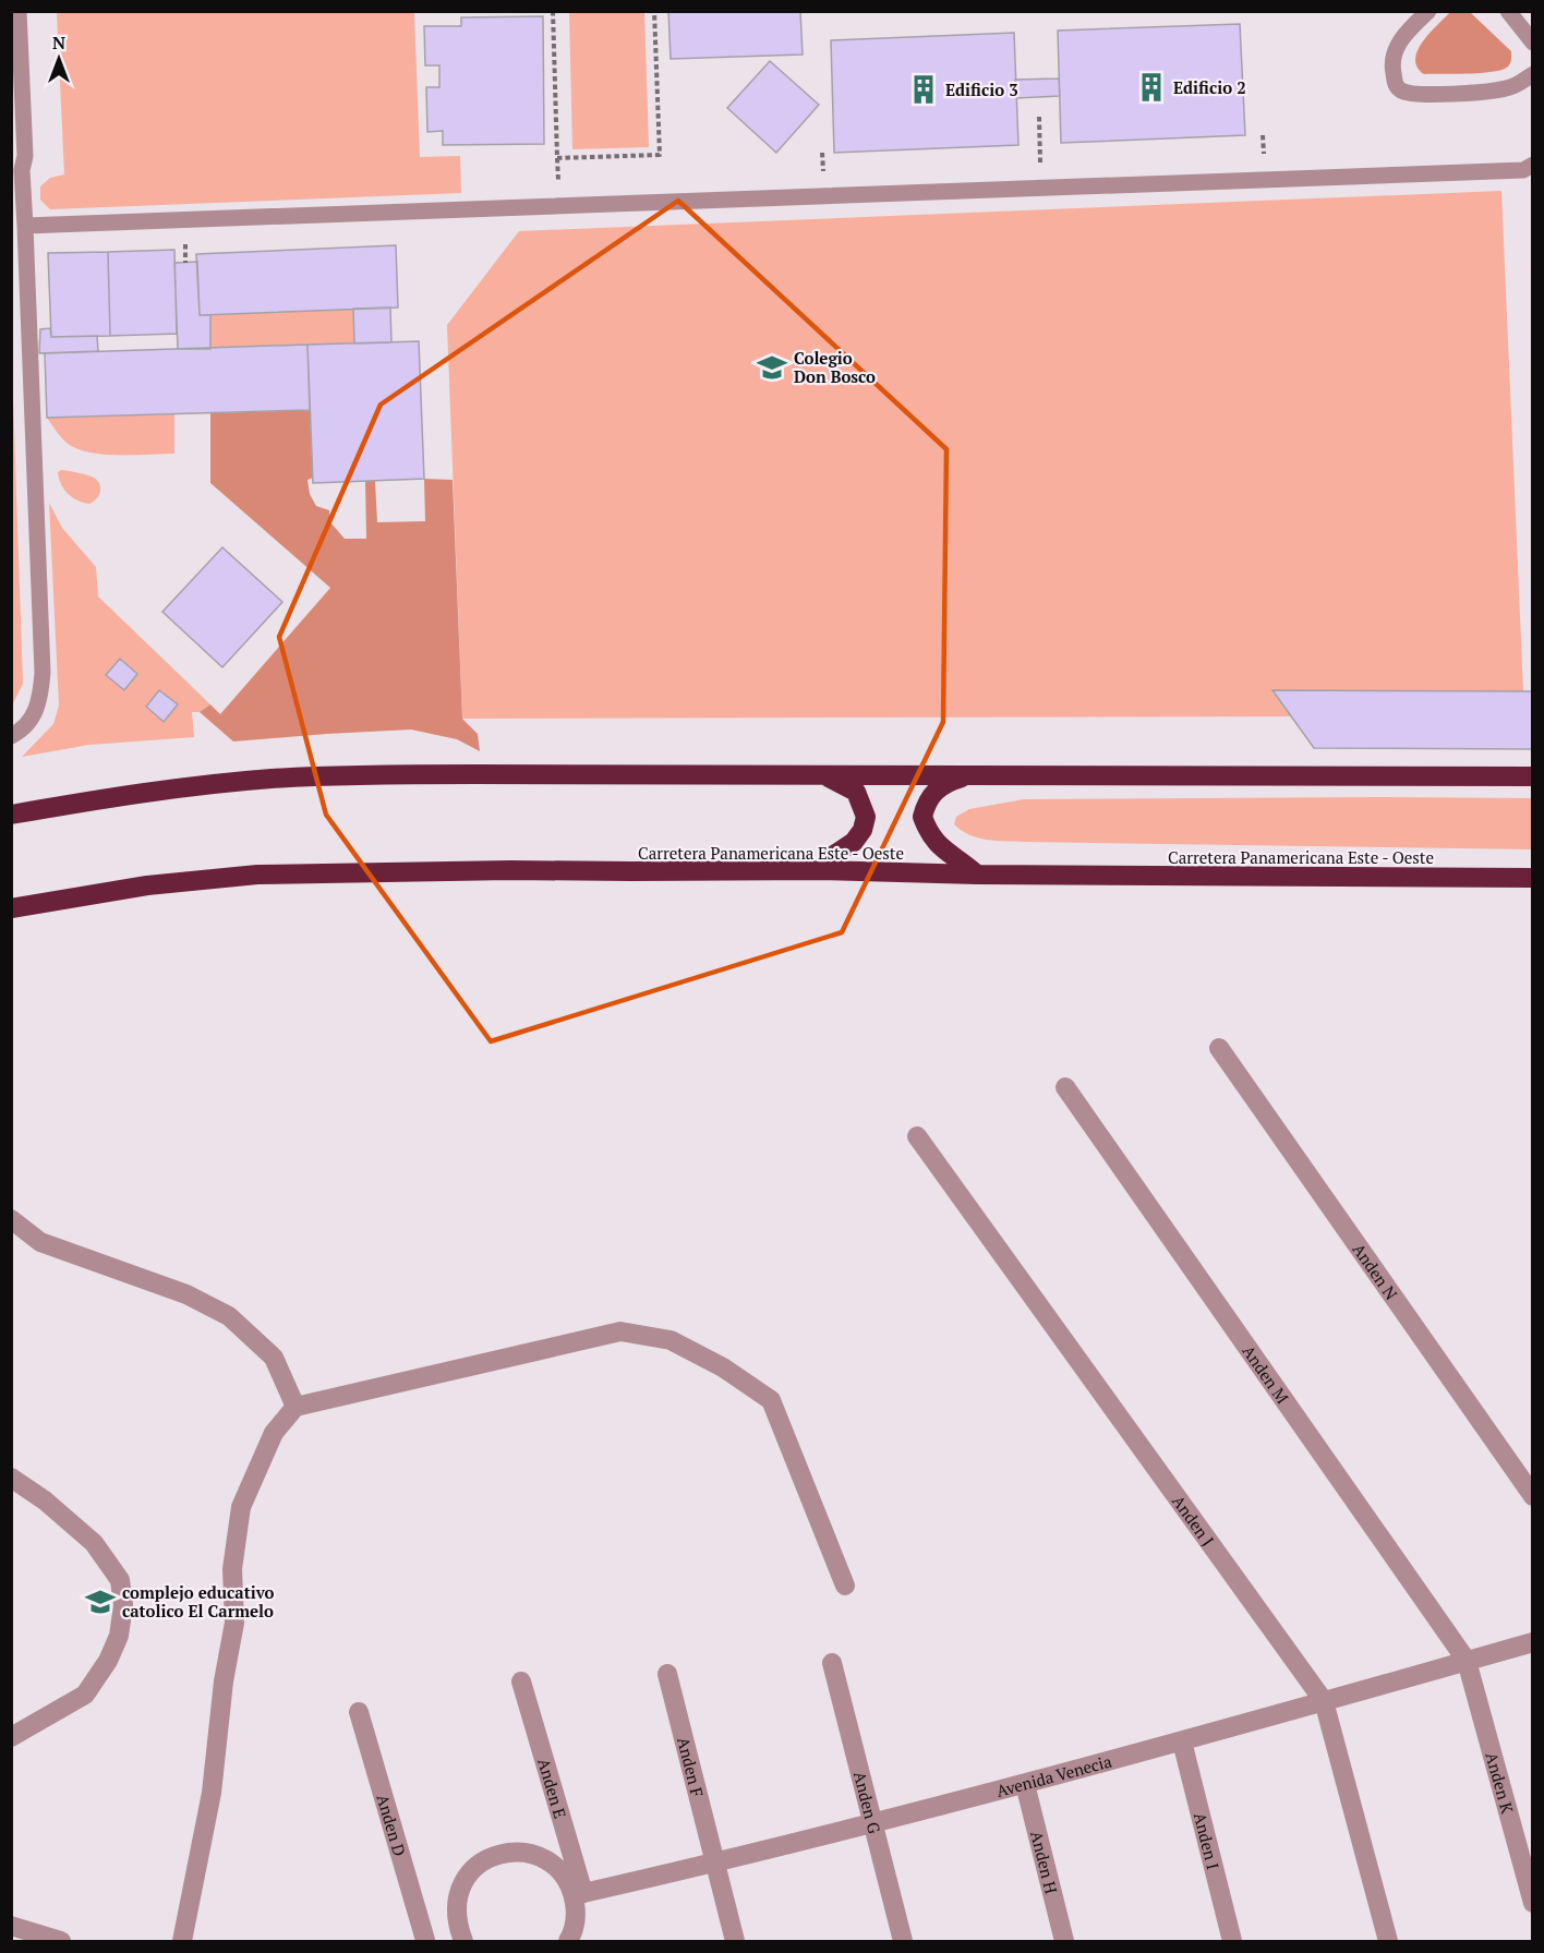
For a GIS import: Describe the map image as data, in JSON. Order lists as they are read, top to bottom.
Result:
{
  "streets": {
    "highway": ["Carretera Panamericana Este - Oeste"],
    "street": [
      "Anden N",
      "Anden M",
      "Anden J",
      "Anden F",
      "Avenida Venecia",
      "Anden K",
      "Anden E",
      "Anden G",
      "Anden D",
      "Anden I",
      "Anden H"
    ]
  },
  "crossings": [
    ["Anden M", "Avenida Venecia"],
    ["Anden M", "Anden K"],
    ["Anden J", "Avenida Venecia"],
    ["Anden F", "Avenida Venecia"],
    ["Avenida Venecia", "Anden K"],
    ["Avenida Venecia", "Anden E"],
    ["Avenida Venecia", "Anden G"],
    ["Avenida Venecia", "Anden I"],
    ["Avenida Venecia", "Anden H"]
  ],
  "places": {
    "building": ["Edificio 2", "Edificio 3"],
    "school or university": ["Colegio Don Bosco", "complejo educativo catolico El Carmelo"]
  },
  "north": "top"
}
